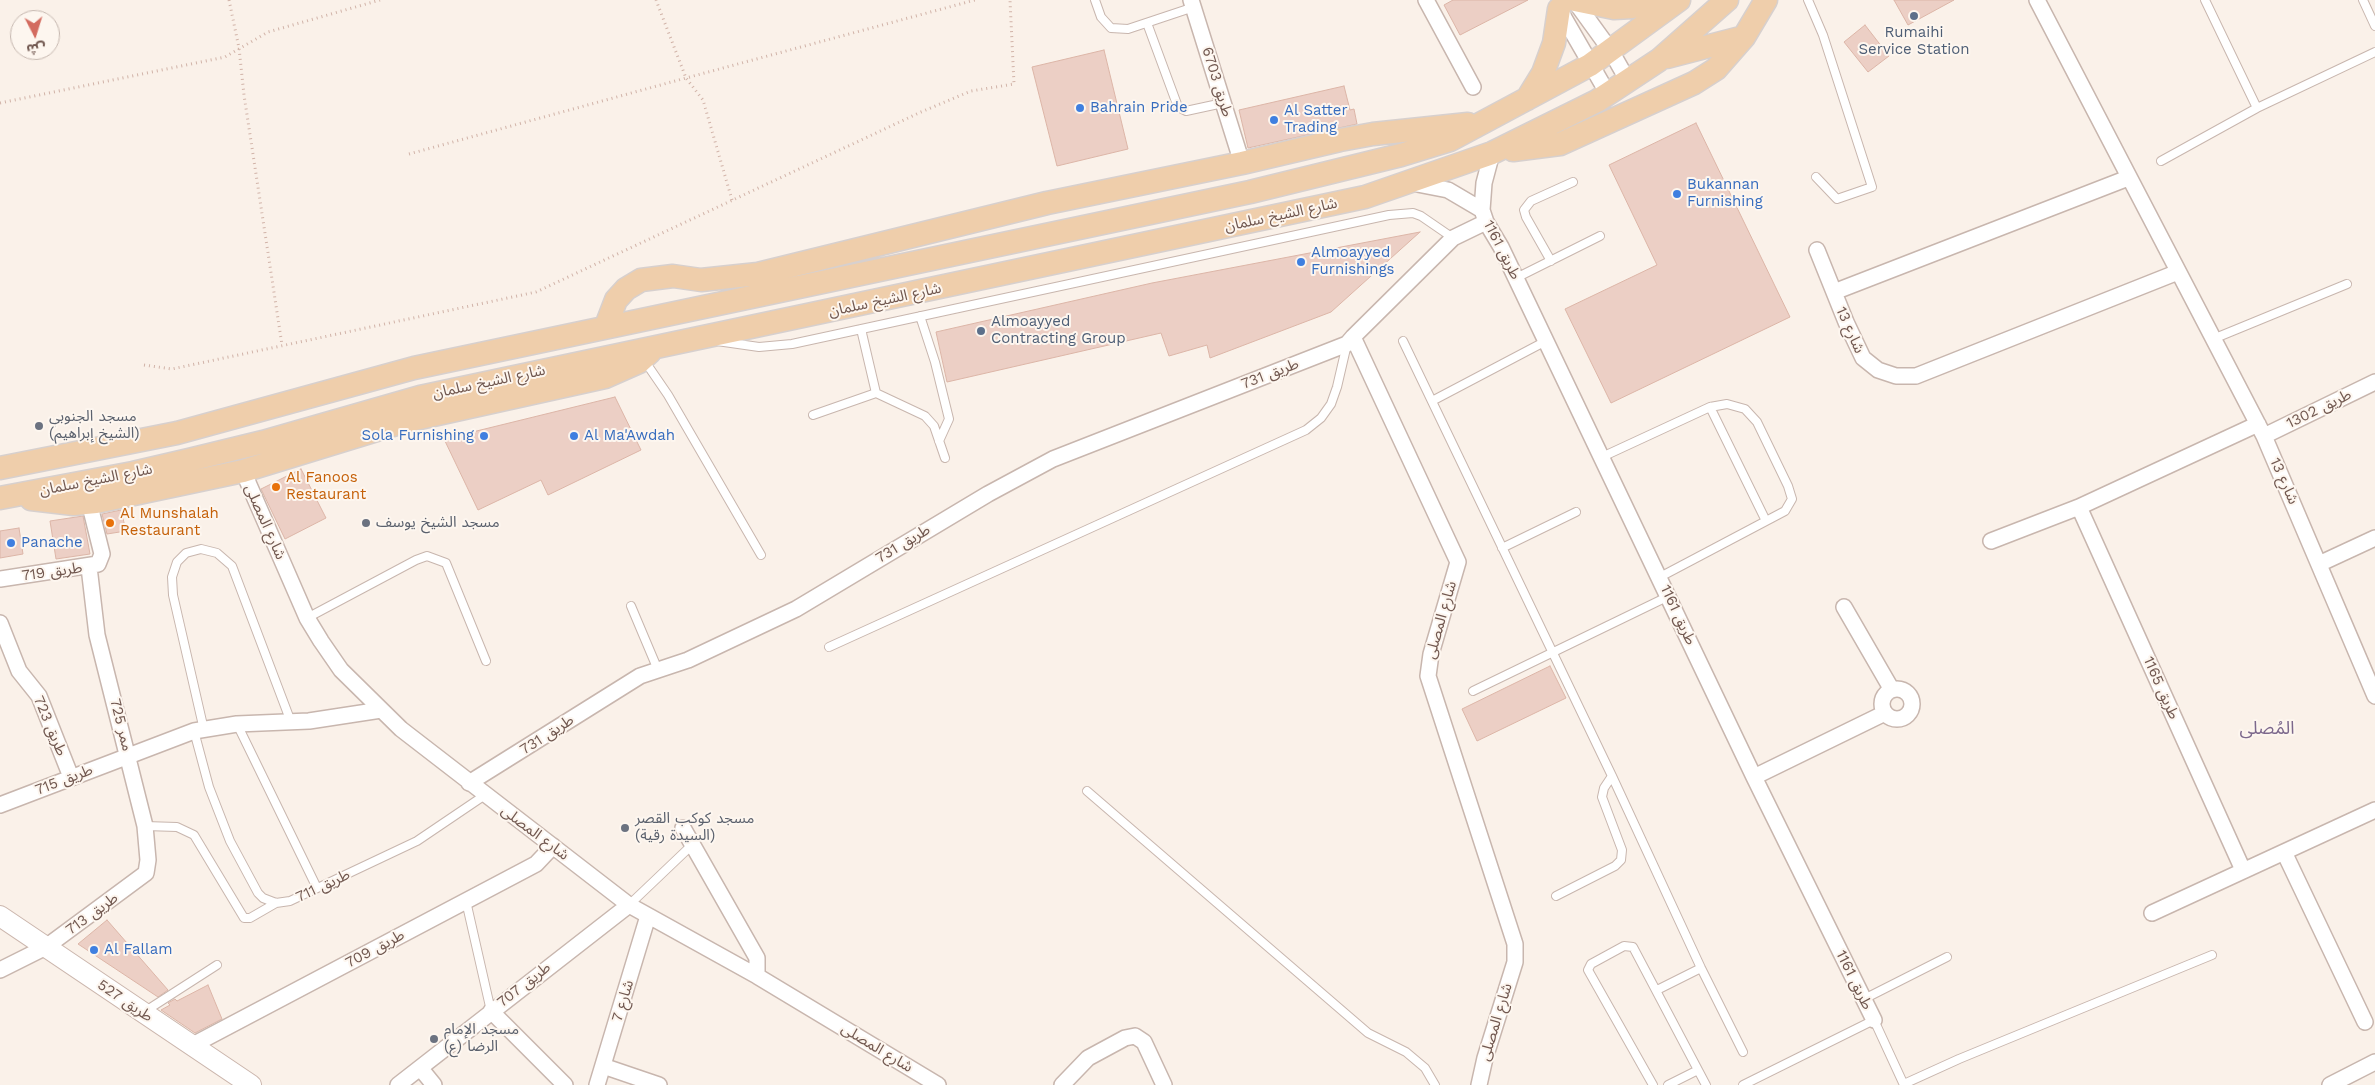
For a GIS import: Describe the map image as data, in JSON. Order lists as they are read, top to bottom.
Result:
{
  "streets": {
    "main road": ["شارع الشيخ سلمان"],
    "street": [
      "طريق 6703",
      "طريق 1161",
      "شارع 13",
      "طريق 731",
      "طريق 1302",
      "شارع المصلى",
      "طريق 719",
      "طريق 1165",
      "ممر 725",
      "طريق 723",
      "طريق 715",
      "طريق 713",
      "طريق 709",
      "طريق 707",
      "طريق 527",
      "شارع 7"
    ],
    "lane": ["طريق 711"]
  },
  "crossings": [
    ["شارع الشيخ سلمان", "طريق 1161"],
    ["شارع 13", "طريق 1302"],
    ["طريق 731", "شارع المصلى"],
    ["طريق 1302", "طريق 1165"],
    ["شارع المصلى", "طريق 715"],
    ["شارع المصلى", "طريق 711"],
    ["شارع المصلى", "طريق 709"],
    ["شارع المصلى", "طريق 707"],
    ["شارع المصلى", "شارع 7"],
    ["طريق 719", "ممر 725"],
    ["ممر 725", "طريق 715"],
    ["ممر 725", "طريق 713"],
    ["طريق 723", "طريق 715"],
    ["طريق 715", "طريق 711"],
    ["طريق 713", "طريق 527"],
    ["طريق 709", "طريق 527"]
  ],
  "districts": ["المُصلى"],
  "places": [
    "Rumaihi Service Station",
    "Bahrain Pride",
    "Al Satter Trading",
    "Bukannan Furnishing",
    "Almoayyed Furnishings",
    "Almoayyed Contracting Group",
    "مسجد الجنوبي (الشيخ إبراهيم)",
    "Sola Furnishing",
    "Al Ma'Awdah",
    "Al Fanoos Restaurant",
    "Al Munshalah Restaurant",
    "مسجد الشيخ يوسف",
    "Panache",
    "مسجد كوكب القصر (السيدة رقية)",
    "Al Fallam",
    "مسجد الإمام الرضا (ع)"
  ],
  "north": "bottom"
}
